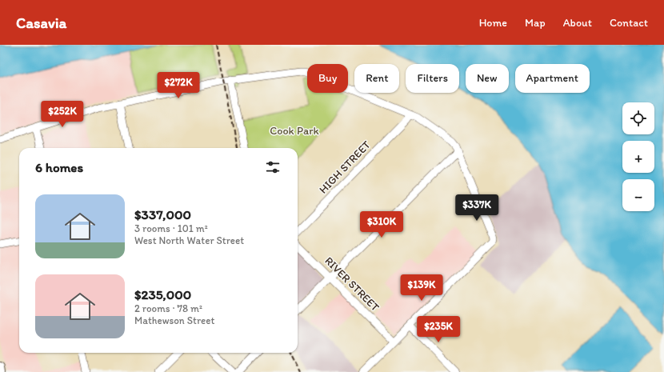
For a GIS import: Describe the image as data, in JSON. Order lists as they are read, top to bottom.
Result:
{
  "streets": {
    "street": ["HIGH STREET", "RIVER STREET"]
  },
  "parks": ["Cook Park"],
  "page": {
    "header": "Casavia",
    "nav": [
      "Home",
      "Map",
      "About",
      "Contact"
    ],
    "chip": [
      "Buy",
      "Rent",
      "Filters",
      "New",
      "Apartment"
    ],
    "price": [
      "$272K",
      "$252K",
      "$337K",
      "$310K",
      "$139K",
      "$235K"
    ],
    "map_buttons": ["+", "−"],
    "heading": "6 homes",
    "list": [
      {
        "name": "$337,000",
        "note": "3 rooms · 101 m² · West North Water Street"
      },
      {
        "name": "$235,000",
        "note": "2 rooms · 78 m² · Mathewson Street"
      }
    ]
  }
}
